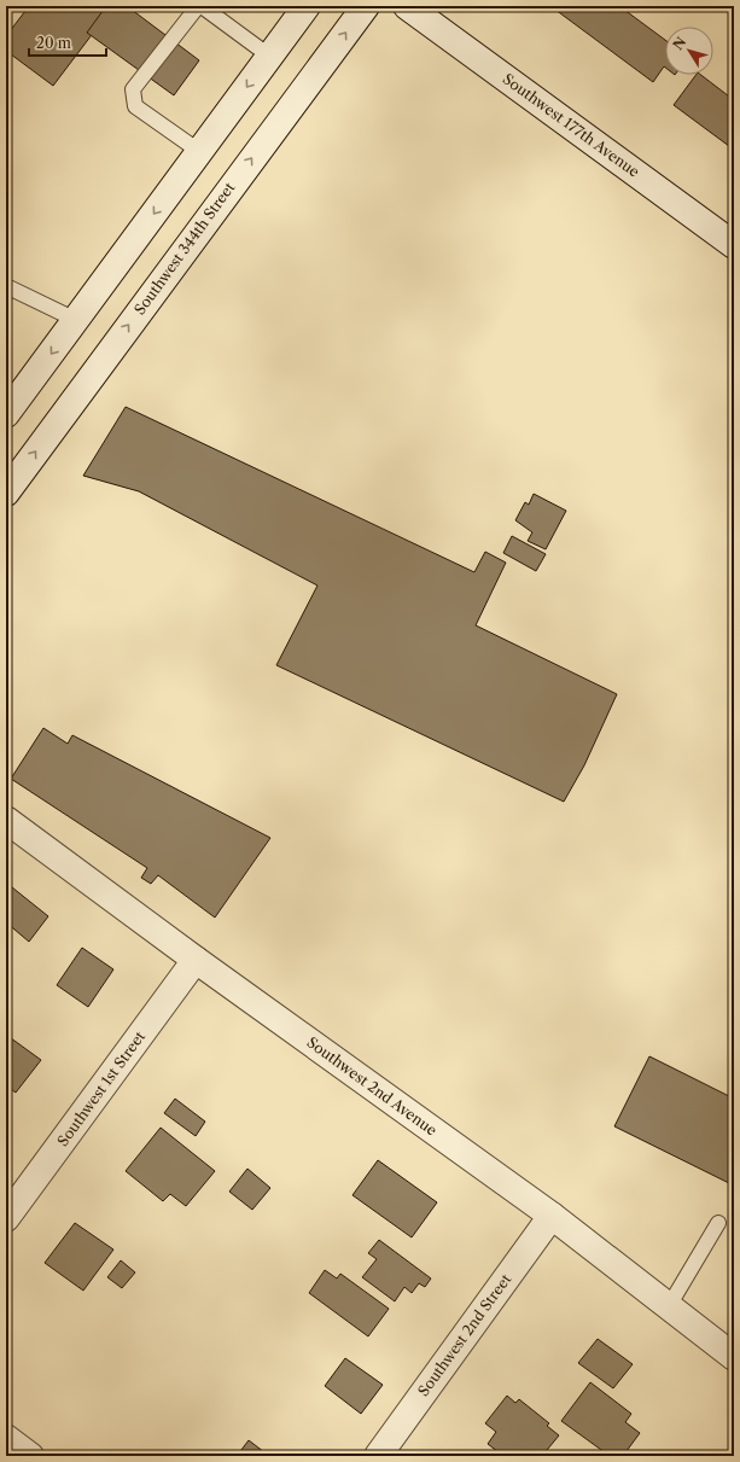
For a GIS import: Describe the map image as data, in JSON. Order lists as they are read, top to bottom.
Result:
{
  "streets": {
    "street": [
      "Southwest 177th Avenue",
      "Southwest 344th Street",
      "Southwest 2nd Avenue",
      "Southwest 1st Street",
      "Southwest 2nd Street"
    ]
  },
  "crossings": [
    ["Southwest 2nd Avenue", "Southwest 1st Street"],
    ["Southwest 2nd Avenue", "Southwest 2nd Street"]
  ],
  "scale_bar": "20 m",
  "north": "top left"
}
